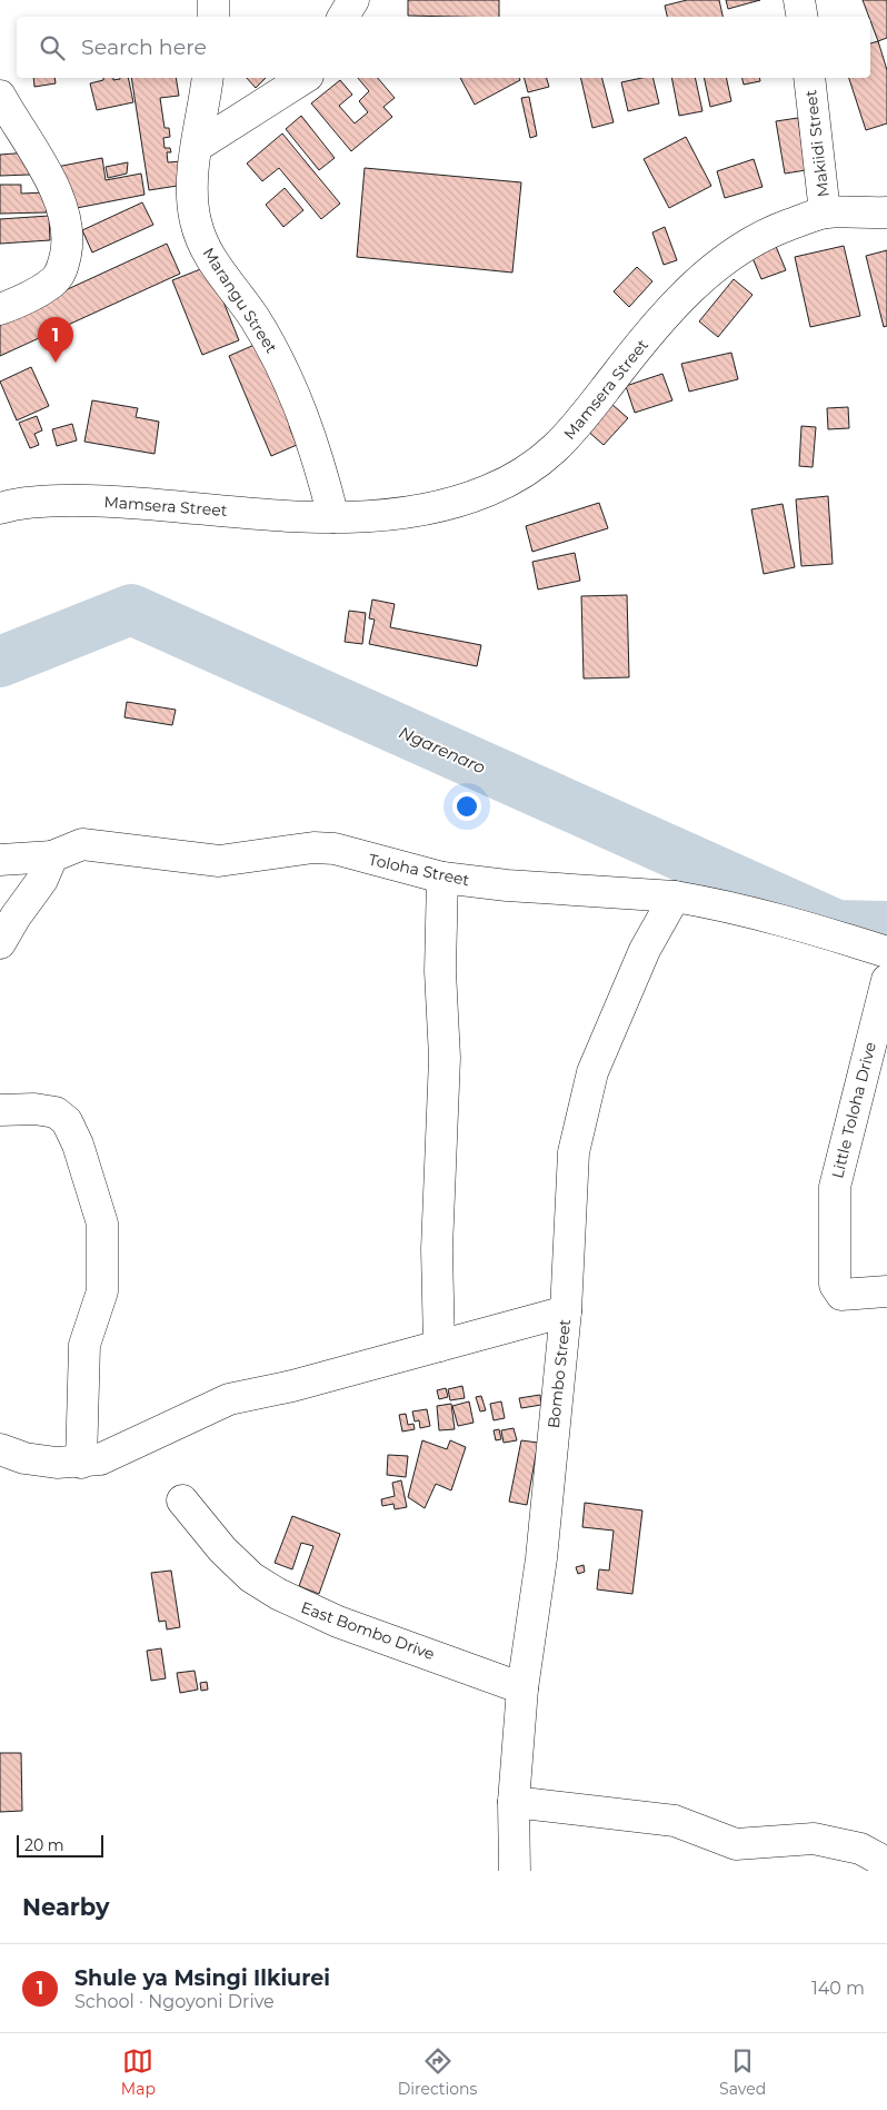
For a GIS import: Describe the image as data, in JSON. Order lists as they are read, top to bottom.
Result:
{
  "streets": {
    "street": [
      "Makiidi Street",
      "Marangu Street",
      "Mamsera Street",
      "Toloha Street",
      "Little Toloha Drive",
      "Bombo Street",
      "East Bombo Drive"
    ]
  },
  "crossings": [
    ["Makiidi Street", "Mamsera Street"],
    ["Marangu Street", "Mamsera Street"],
    ["Toloha Street", "Bombo Street"],
    ["Bombo Street", "East Bombo Drive"]
  ],
  "water": ["Ngarenaro"],
  "scale_bar": "20 m",
  "page": {
    "search": "Search here",
    "pins": "1",
    "scale": "20 m",
    "heading": "Nearby",
    "list": [
      {
        "mark": "1",
        "name": "Shule ya Msingi Ilkiurei",
        "note": "School · Ngoyoni Drive",
        "value": "140 m"
      }
    ],
    "nav": ["Map", "Directions", "Saved"]
  }
}
